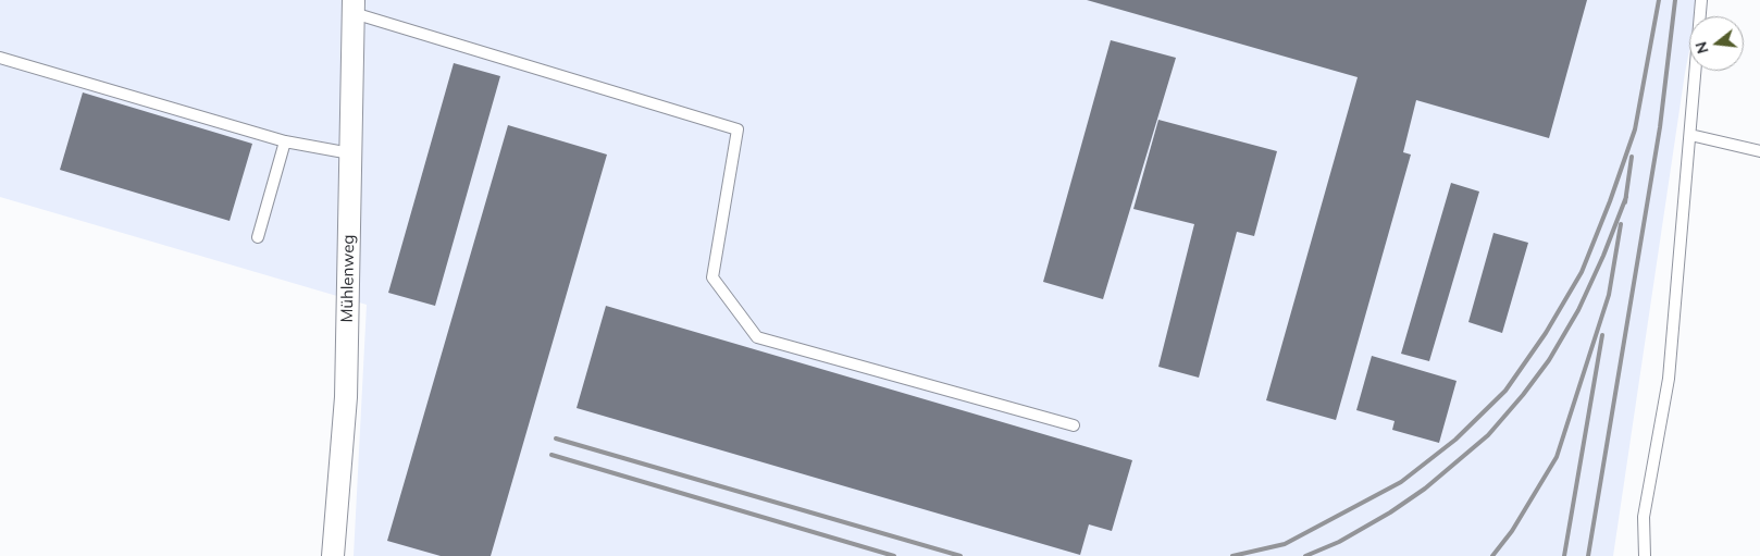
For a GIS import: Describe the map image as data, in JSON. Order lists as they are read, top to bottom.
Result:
{
  "streets": {
    "street": ["Mühlenweg"]
  },
  "north": "left"
}
